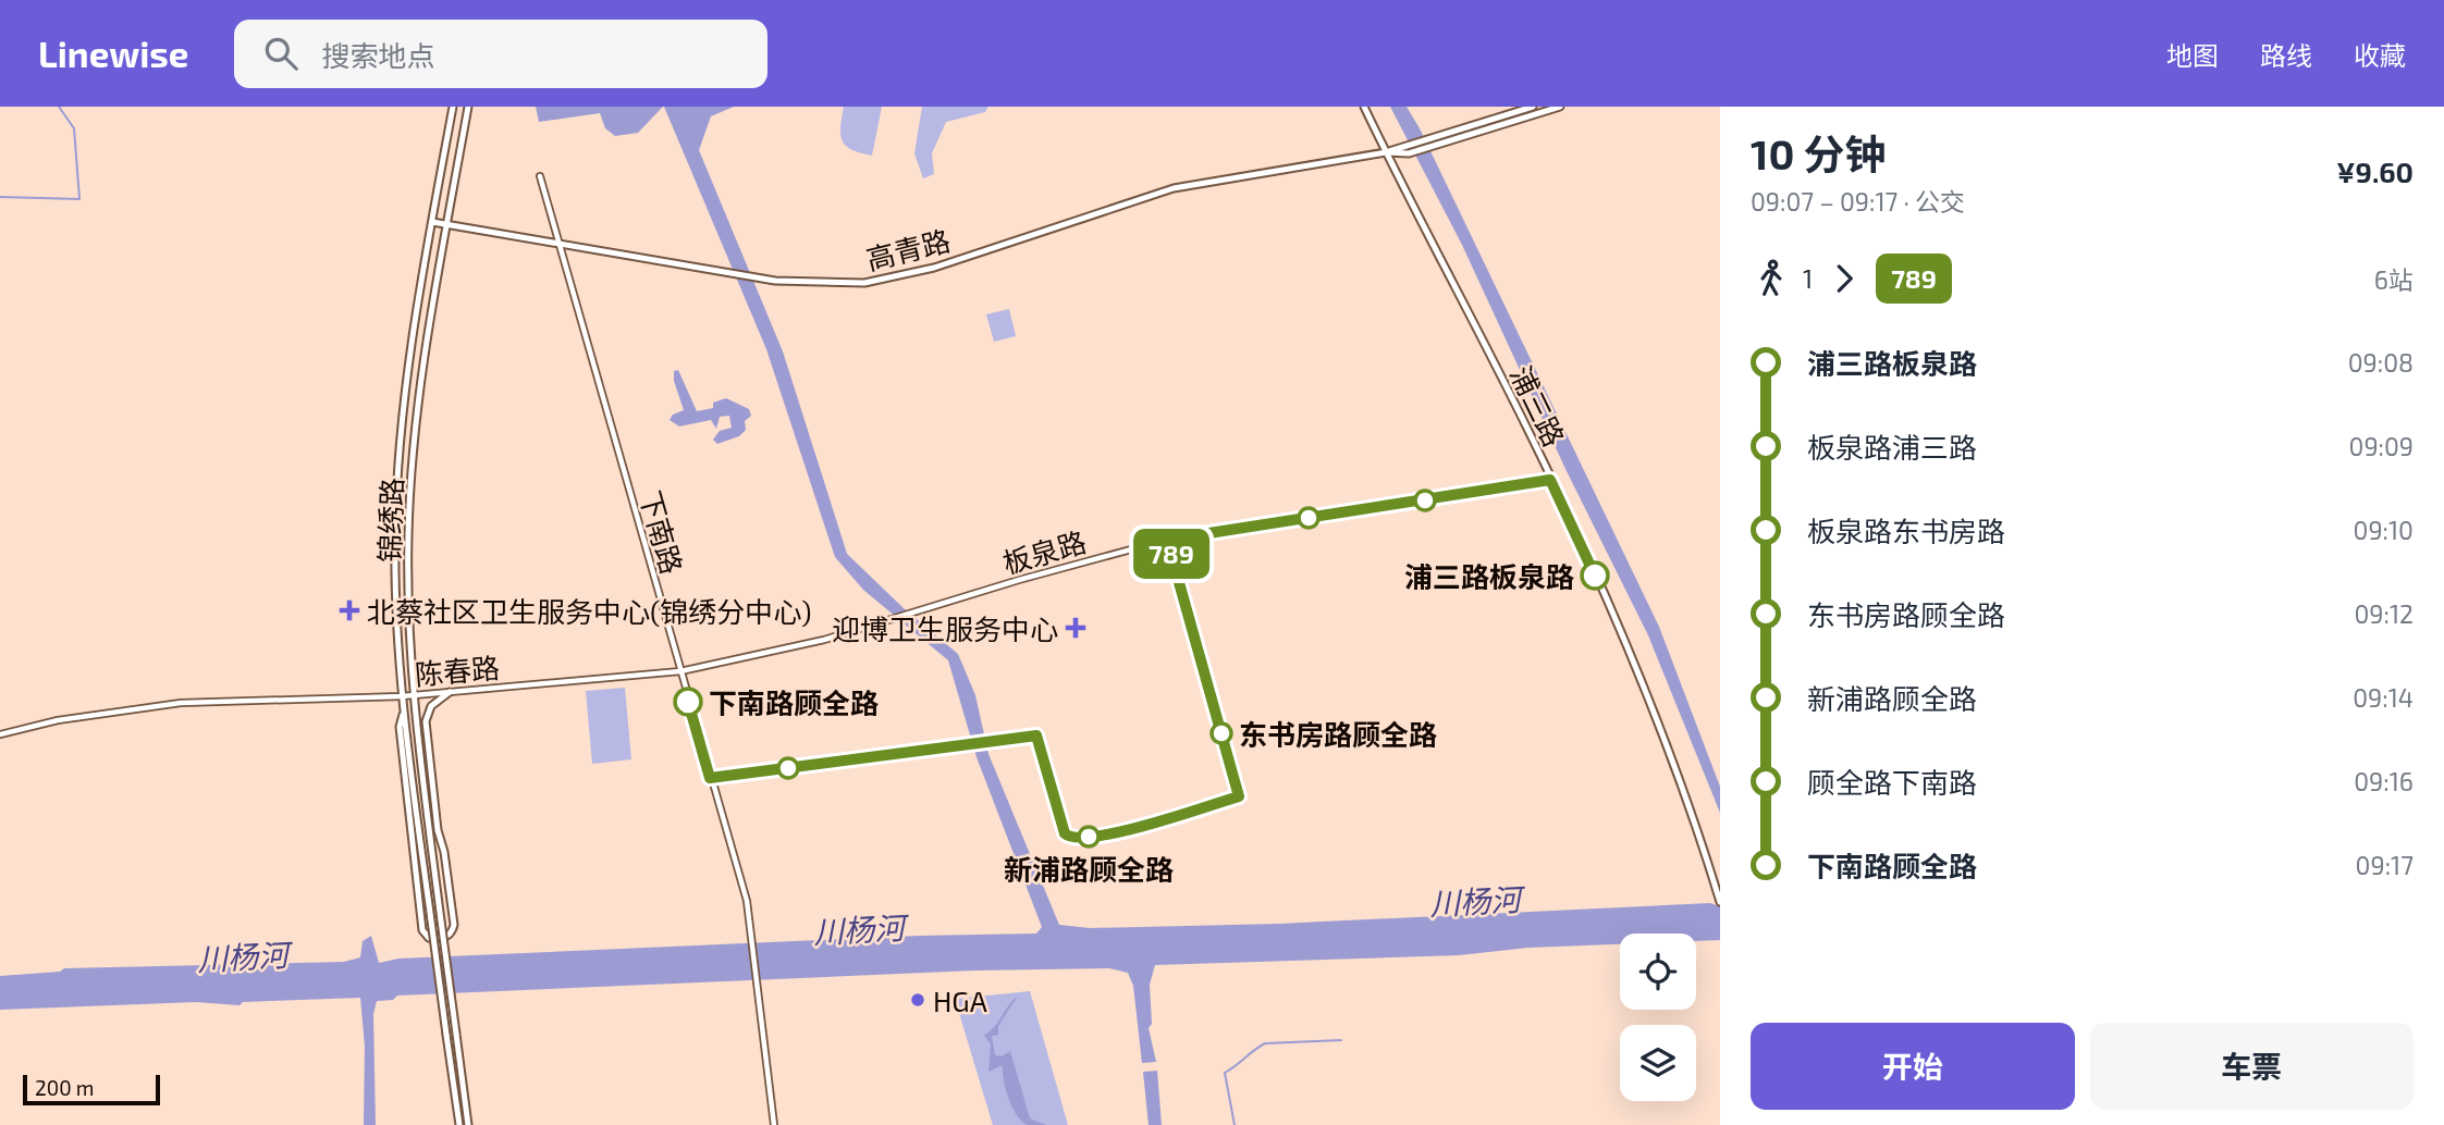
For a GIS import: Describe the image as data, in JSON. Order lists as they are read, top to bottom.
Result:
{
  "streets": {
    "main road": ["高青路", "浦三路", "锦绣路"],
    "street": ["下南路", "板泉路", "陈春路"]
  },
  "crossings": [
    ["高青路", "浦三路"],
    ["高青路", "锦绣路"],
    ["高青路", "下南路"],
    ["浦三路", "板泉路"],
    ["锦绣路", "陈春路"],
    ["下南路", "陈春路"],
    ["板泉路", "陈春路"]
  ],
  "water": ["川杨河"],
  "places": {
    "other": [
      "浦三路板泉路",
      "下南路顾全路",
      "东书房路顾全路",
      "新浦路顾全路",
      "HGA"
    ],
    "health": ["北蔡社区卫生服务中心(锦绣分中心)", "迎博卫生服务中心"]
  },
  "lines": ["bus line 789"],
  "scale_bar": "200 m",
  "page": {
    "header": "Linewise",
    "search": "搜索地点",
    "nav": ["地图", "路线", "收藏"],
    "on_map": "789",
    "heading": ["10 分钟", "09:07 – 09:17 · 公交", "¥9.60"],
    "legs": ["1", "789", "6站"],
    "list": [
      {
        "name": "浦三路板泉路",
        "value": "09:08"
      },
      {
        "name": "板泉路浦三路",
        "value": "09:09"
      },
      {
        "name": "板泉路东书房路",
        "value": "09:10"
      },
      {
        "name": "东书房路顾全路",
        "value": "09:12"
      },
      {
        "name": "新浦路顾全路",
        "value": "09:14"
      },
      {
        "name": "顾全路下南路",
        "value": "09:16"
      },
      {
        "name": "下南路顾全路",
        "value": "09:17"
      }
    ],
    "buttons": ["开始", "车票"],
    "scale": "200 m"
  }
}
